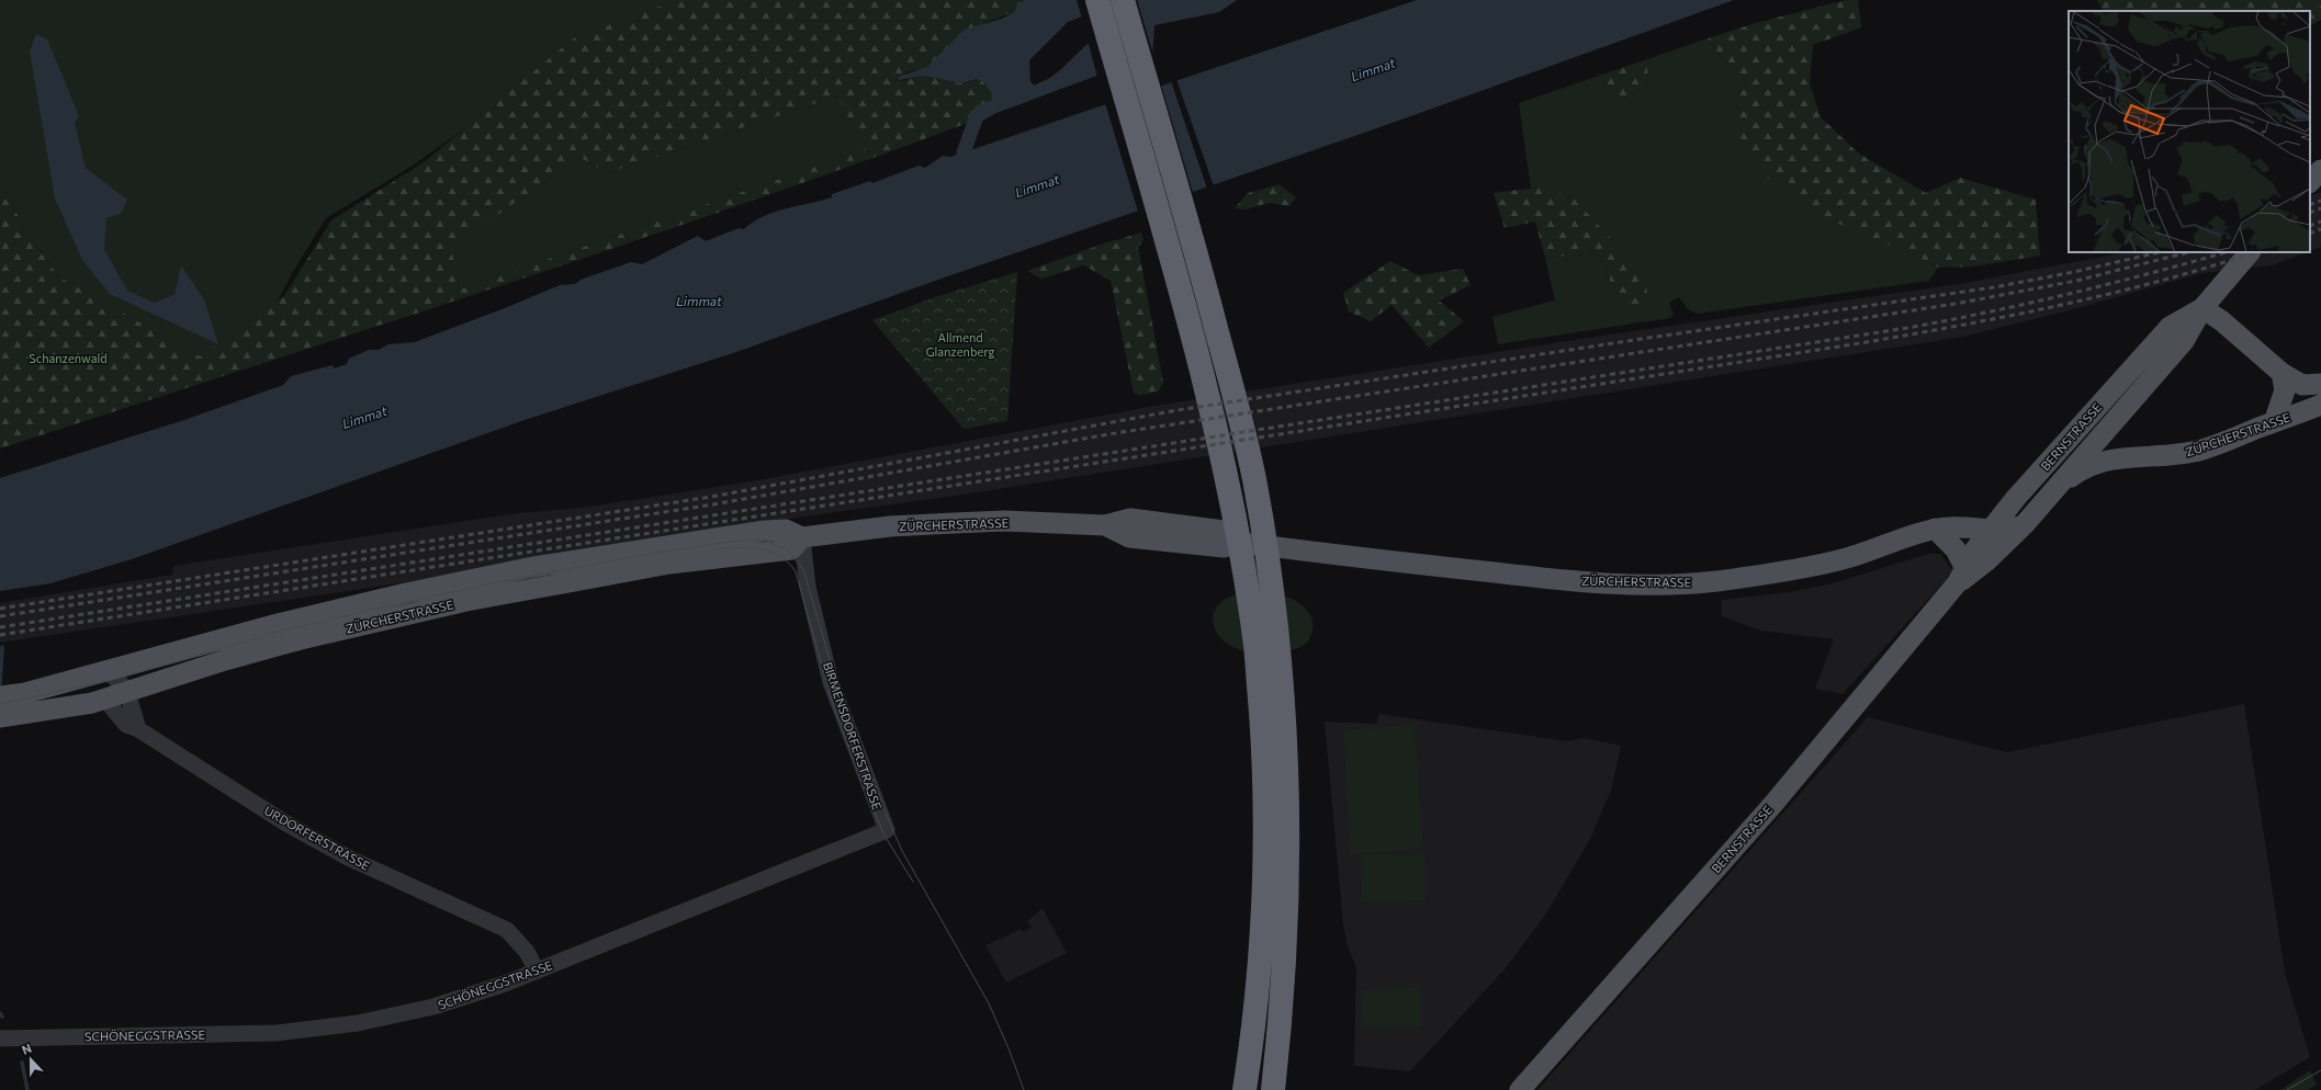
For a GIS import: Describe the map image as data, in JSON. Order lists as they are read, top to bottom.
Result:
{
  "streets": {
    "main road": ["ZÜRCHERSTRASSE", "BERNSTRASSE"],
    "street": ["BIRMENSDORFERSTRASSE", "URDORFERSTRASSE", "SCHÖNEGGSTRASSE"]
  },
  "crossings": [
    ["ZÜRCHERSTRASSE", "BERNSTRASSE"],
    ["ZÜRCHERSTRASSE", "BIRMENSDORFERSTRASSE"],
    ["ZÜRCHERSTRASSE", "URDORFERSTRASSE"],
    ["BIRMENSDORFERSTRASSE", "SCHÖNEGGSTRASSE"],
    ["URDORFERSTRASSE", "SCHÖNEGGSTRASSE"]
  ],
  "water": ["Limmat"],
  "parks": ["Allmend Glanzenberg", "Schanzenwald"],
  "north": "top"
}
